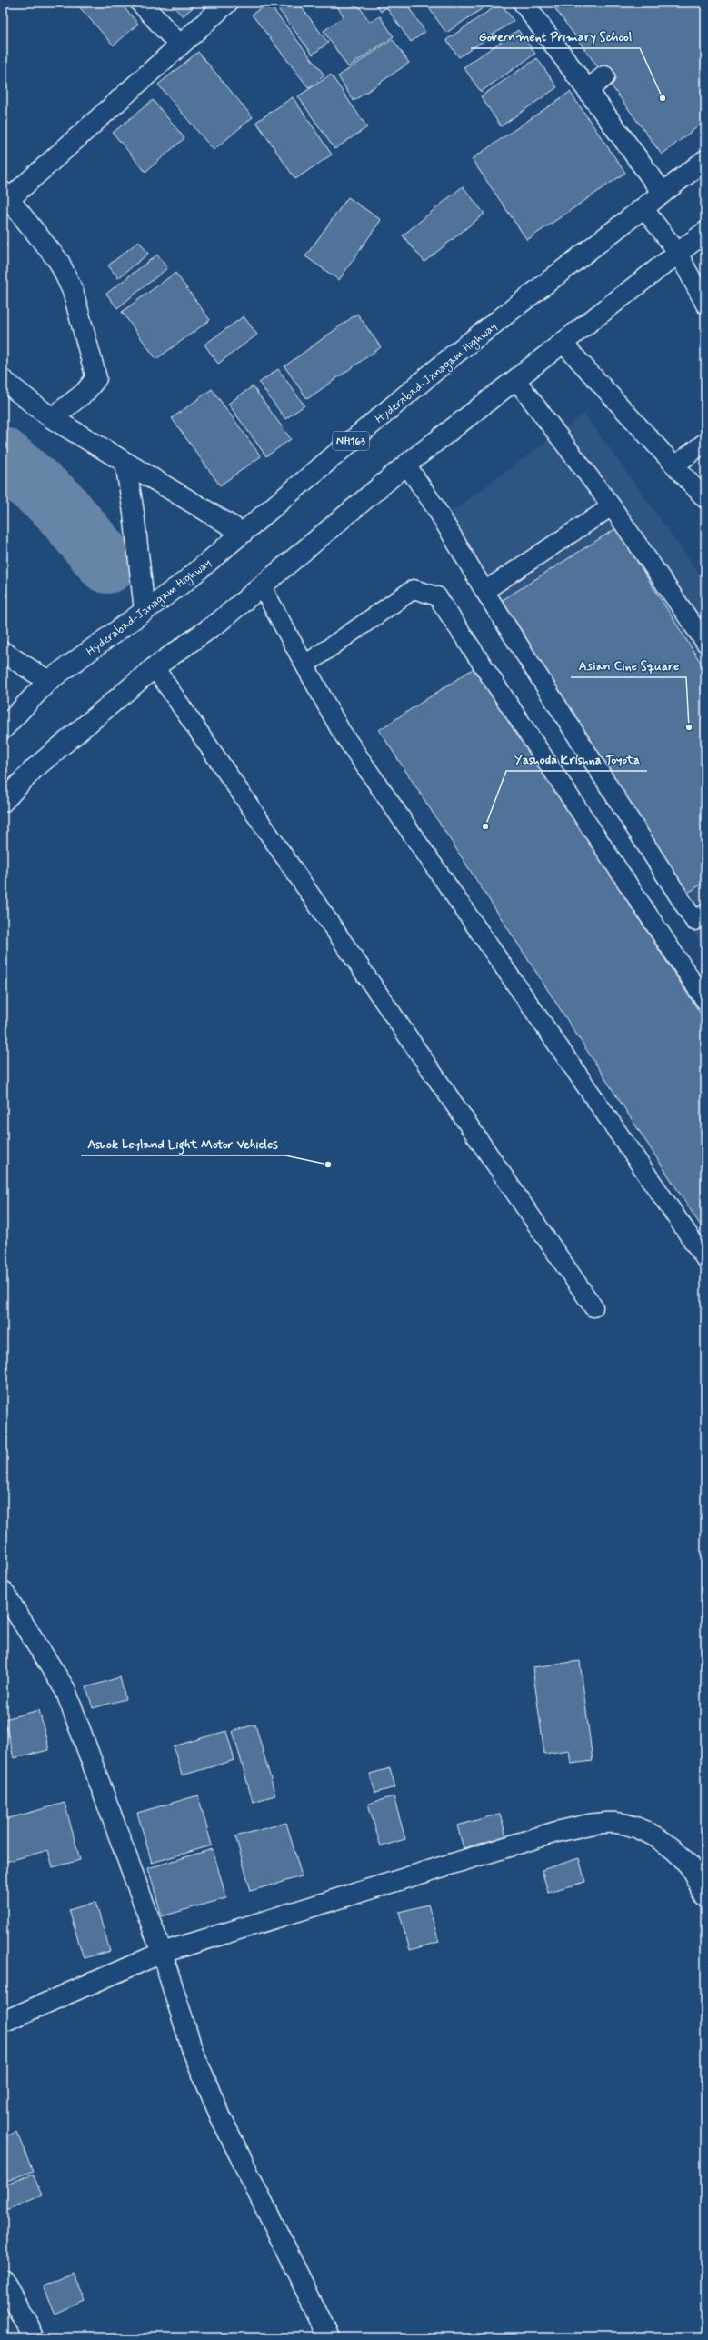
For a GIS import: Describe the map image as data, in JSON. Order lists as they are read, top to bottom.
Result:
{
  "streets": {
    "main road": ["Hyderabad-Janagam Highway", "NH163"]
  },
  "places": [
    "Government Primary School",
    "Asian Cine Square",
    "Yashoda Krishna Toyota",
    "Ashok Leyland Light Motor Vehicles"
  ]
}
